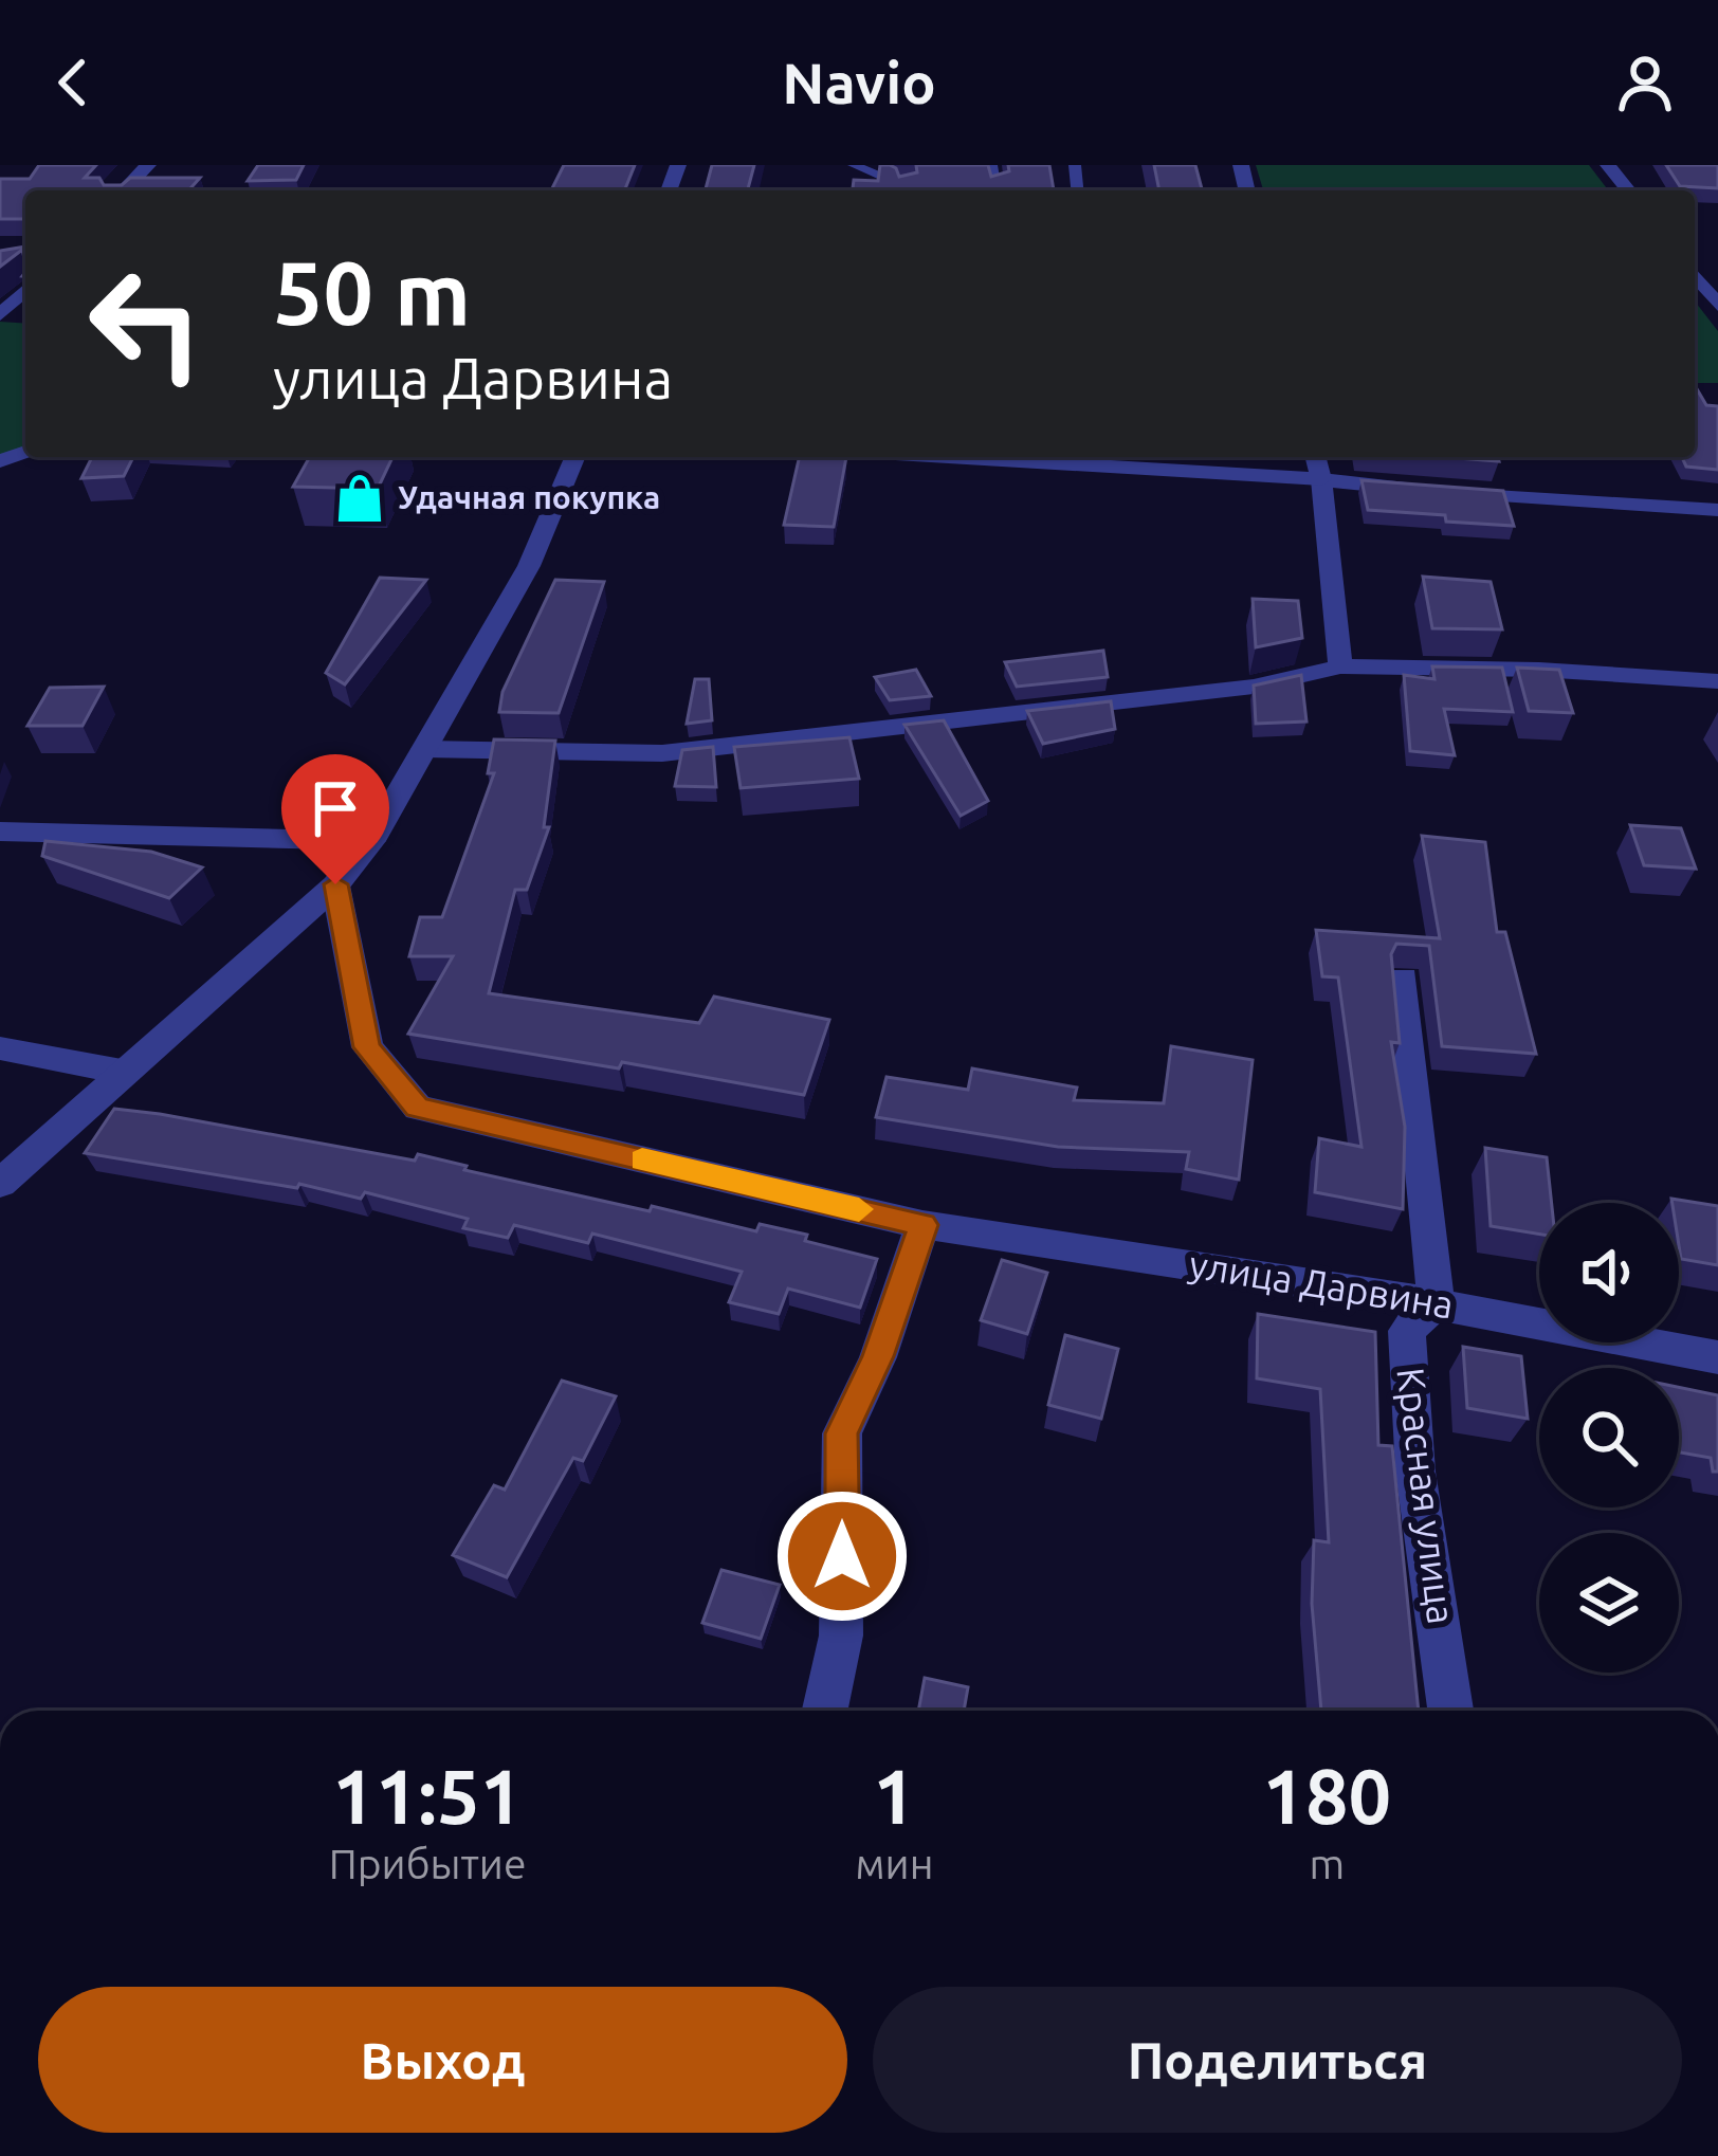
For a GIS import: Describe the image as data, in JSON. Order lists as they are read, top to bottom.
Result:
{
  "streets": {
    "street": ["улица Дарвина", "Красная улица"]
  },
  "crossings": [
    ["улица Дарвина", "Красная улица"]
  ],
  "places": {
    "shop": ["Удачная покупка"]
  },
  "page": {
    "header": "Navio",
    "turn": ["50 m", "улица Дарвина"],
    "eta": [
      "11:51",
      "Прибытие",
      "1",
      "мин",
      "180",
      "m"
    ],
    "buttons": ["Выход", "Поделиться"]
  }
}
